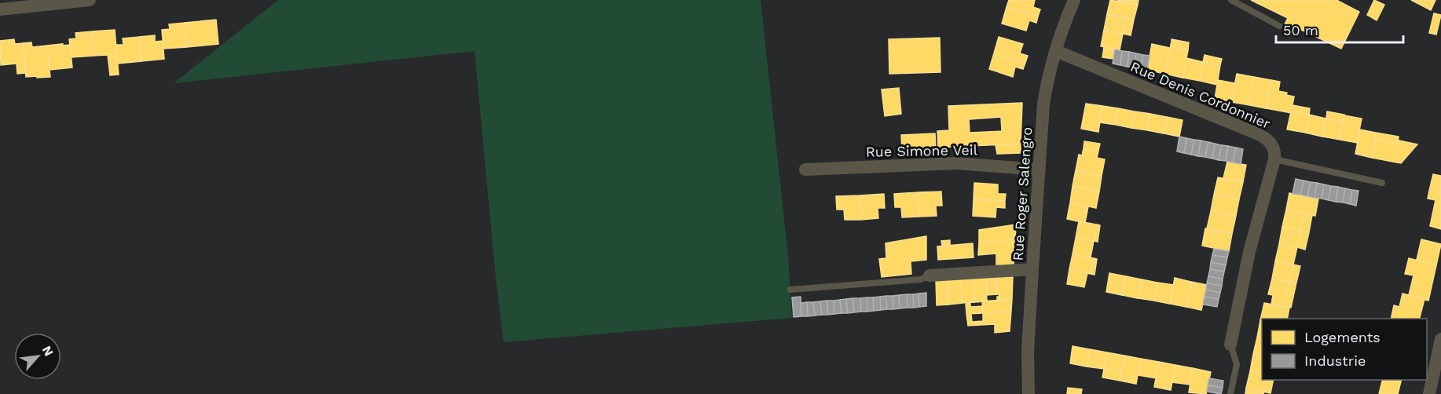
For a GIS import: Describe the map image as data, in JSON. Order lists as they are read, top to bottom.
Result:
{
  "streets": {
    "street": ["Rue Denis Cordonnier", "Rue Simone Veil", "Rue Roger Salengro"]
  },
  "crossings": [
    ["Rue Denis Cordonnier", "Rue Roger Salengro"],
    ["Rue Simone Veil", "Rue Roger Salengro"]
  ],
  "legend": ["Logements", "Industrie"],
  "scale_bar": "50 m",
  "north": "top right"
}
